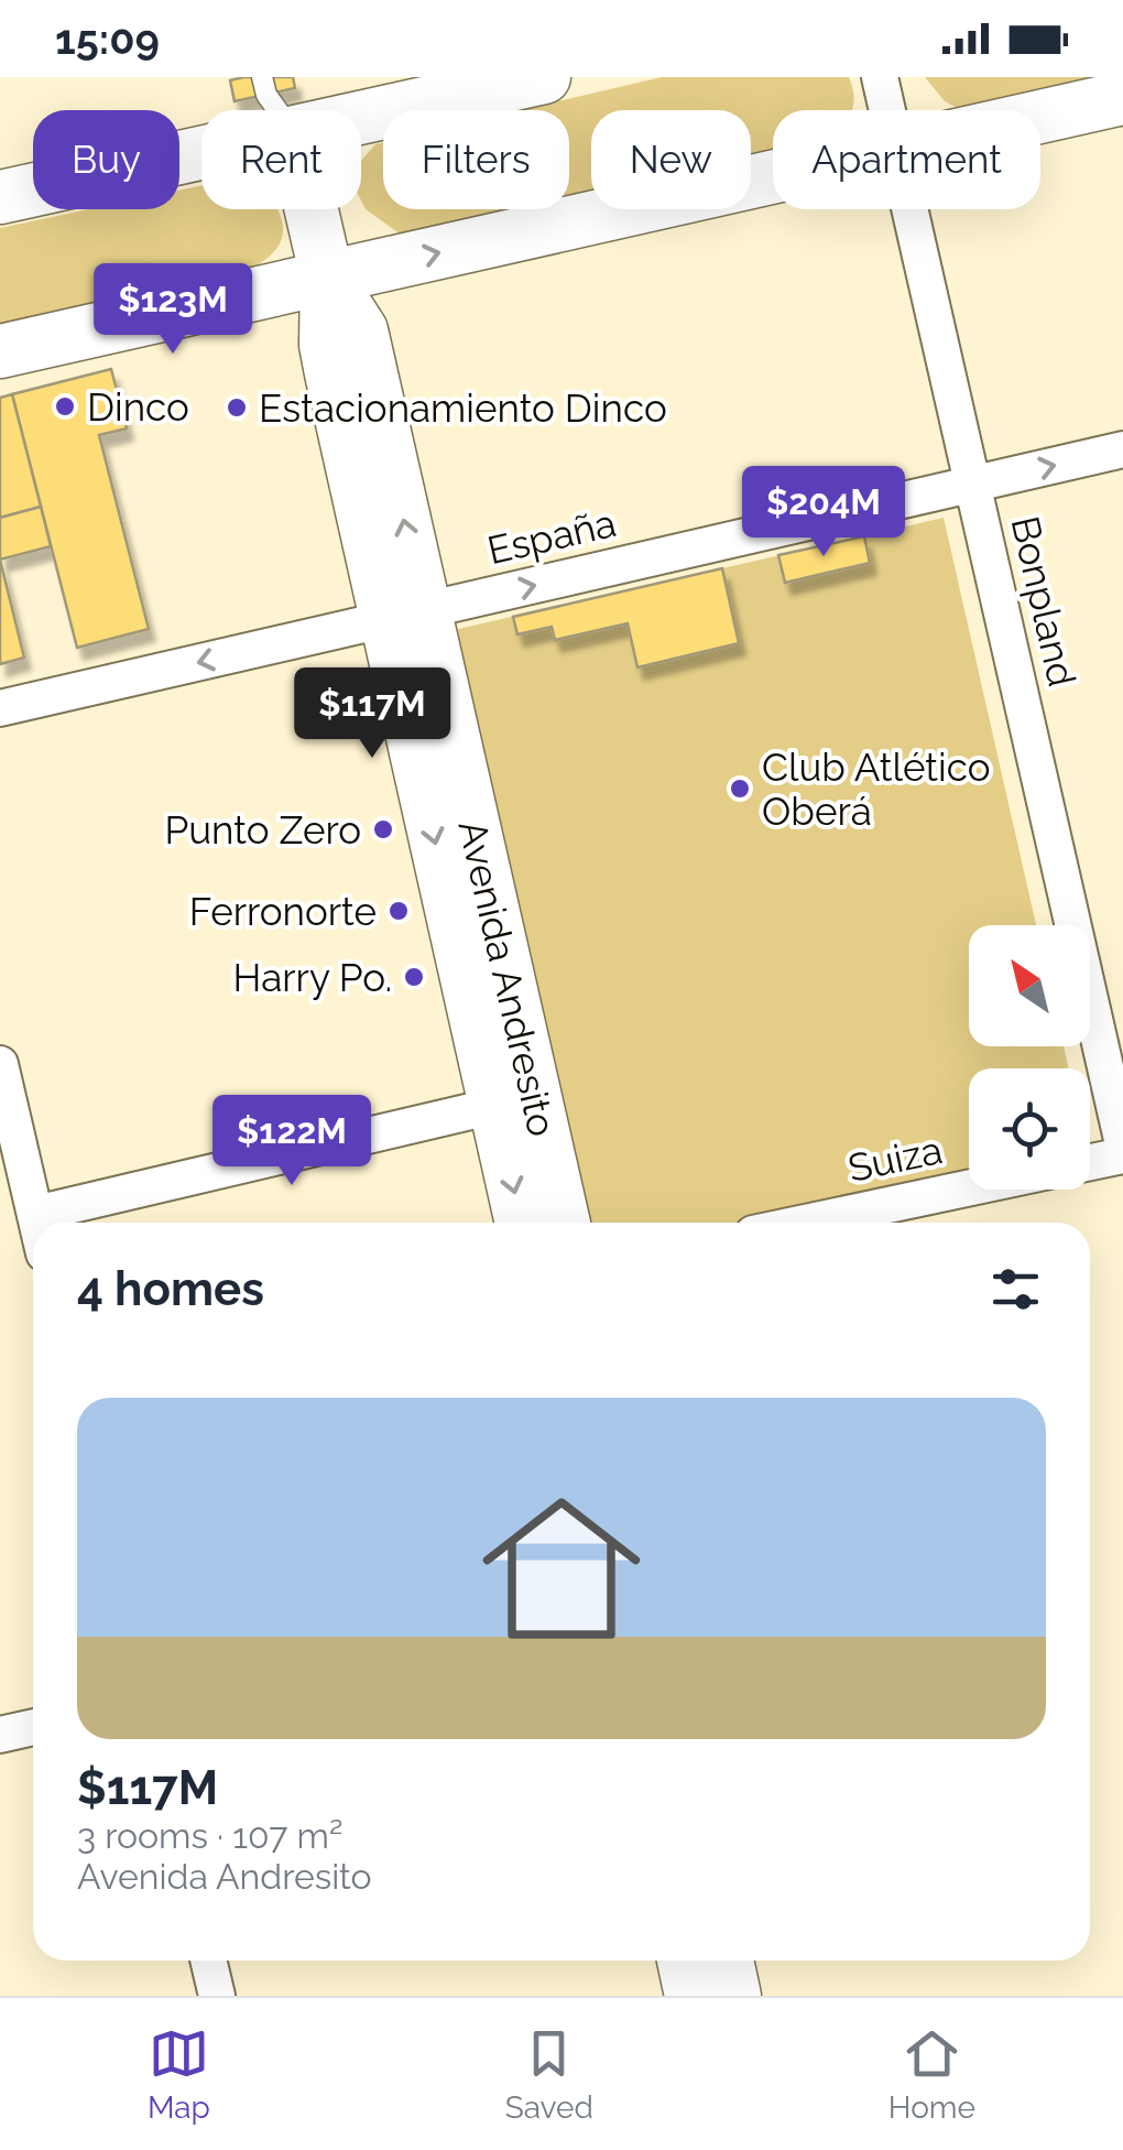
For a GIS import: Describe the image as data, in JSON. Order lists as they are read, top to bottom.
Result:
{
  "streets": {
    "main road": ["Avenida Andresito"],
    "street": ["España", "Bonpland", "Suiza"]
  },
  "crossings": [
    ["España", "Bonpland"],
    ["España", "Avenida Andresito"]
  ],
  "places": [
    "Dinco",
    "Estacionamiento Dinco",
    "Club Atlético Oberá",
    "Punto Zero",
    "Ferronorte",
    "Harry Po."
  ],
  "north": "top left",
  "page": {
    "status": "15:09",
    "chip": [
      "Buy",
      "Rent",
      "Filters",
      "New",
      "Apartment"
    ],
    "price": [
      "$123M",
      "$204M",
      "$117M",
      "$122M"
    ],
    "heading": "4 homes",
    "list": [
      {
        "name": "$117M",
        "note": "3 rooms · 107 m² · Avenida Andresito"
      }
    ],
    "tabs": ["Map", "Saved", "Home"]
  }
}
